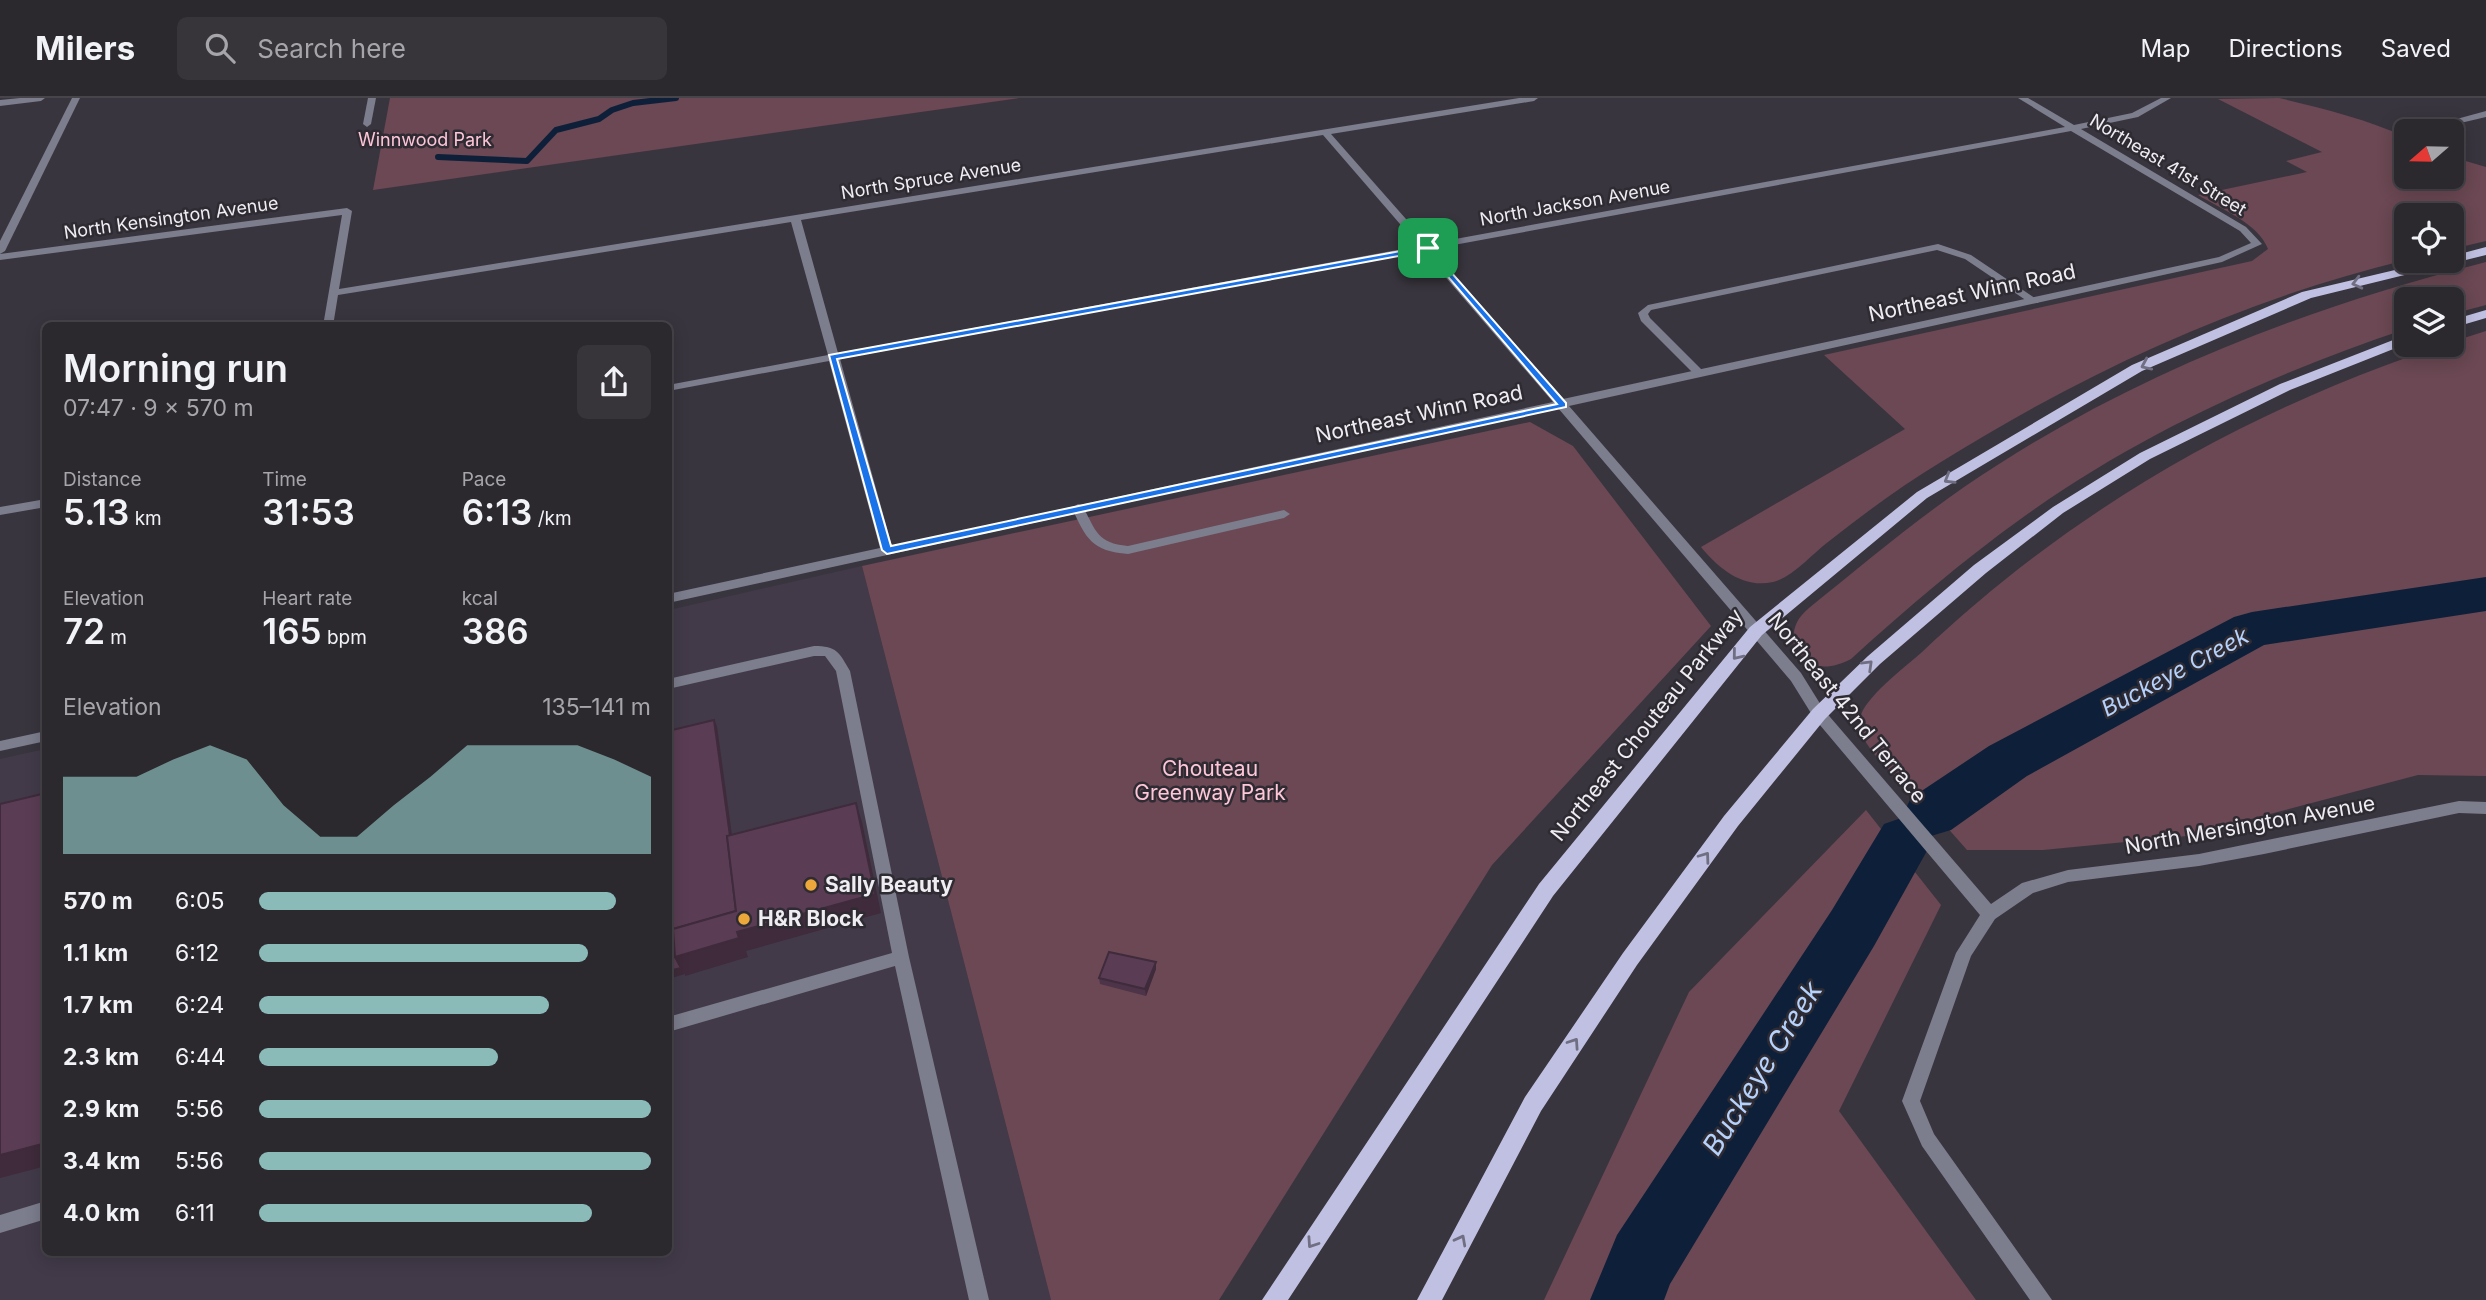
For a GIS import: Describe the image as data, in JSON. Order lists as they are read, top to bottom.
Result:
{
  "streets": {
    "main road": ["Northeast Chouteau Parkway"],
    "street": [
      "Northeast 41st Street",
      "North Spruce Avenue",
      "North Jackson Avenue",
      "North Kensington Avenue",
      "Northeast Winn Road",
      "Northeast 42nd Terrace",
      "North Mersington Avenue"
    ]
  },
  "crossings": [
    ["Northeast 41st Street", "North Jackson Avenue"],
    ["Northeast 41st Street", "Northeast Winn Road"],
    ["North Spruce Avenue", "North Kensington Avenue"],
    ["North Spruce Avenue", "Northeast 42nd Terrace"],
    ["North Jackson Avenue", "Northeast 42nd Terrace"],
    ["Northeast Winn Road", "Northeast 42nd Terrace"],
    ["Northeast 42nd Terrace", "Northeast Chouteau Parkway"],
    ["Northeast 42nd Terrace", "North Mersington Avenue"]
  ],
  "water": ["Buckeye Creek"],
  "parks": ["Winnwood Park", "Chouteau Greenway Park"],
  "places": ["Sally Beauty", "H&R Block"],
  "north": "left",
  "page": {
    "header": "Milers",
    "search": "Search here",
    "nav": ["Map", "Directions", "Saved"],
    "heading": ["Morning run", "07:47 · 9 × 570 m"],
    "stats": [
      ["Distance", "5.13 km"],
      ["Time", "31:53"],
      ["Pace", "6:13 /km"],
      ["Elevation", "72 m"],
      ["Heart rate", "165 bpm"],
      ["kcal", "386"]
    ],
    "chart": ["Elevation", "135–141 m"],
    "list": [
      {
        "name": "570 m",
        "note": "6:05"
      },
      {
        "name": "1.1 km",
        "note": "6:12"
      },
      {
        "name": "1.7 km",
        "note": "6:24"
      },
      {
        "name": "2.3 km",
        "note": "6:44"
      },
      {
        "name": "2.9 km",
        "note": "5:56"
      },
      {
        "name": "3.4 km",
        "note": "5:56"
      },
      {
        "name": "4.0 km",
        "note": "6:11"
      }
    ]
  }
}
